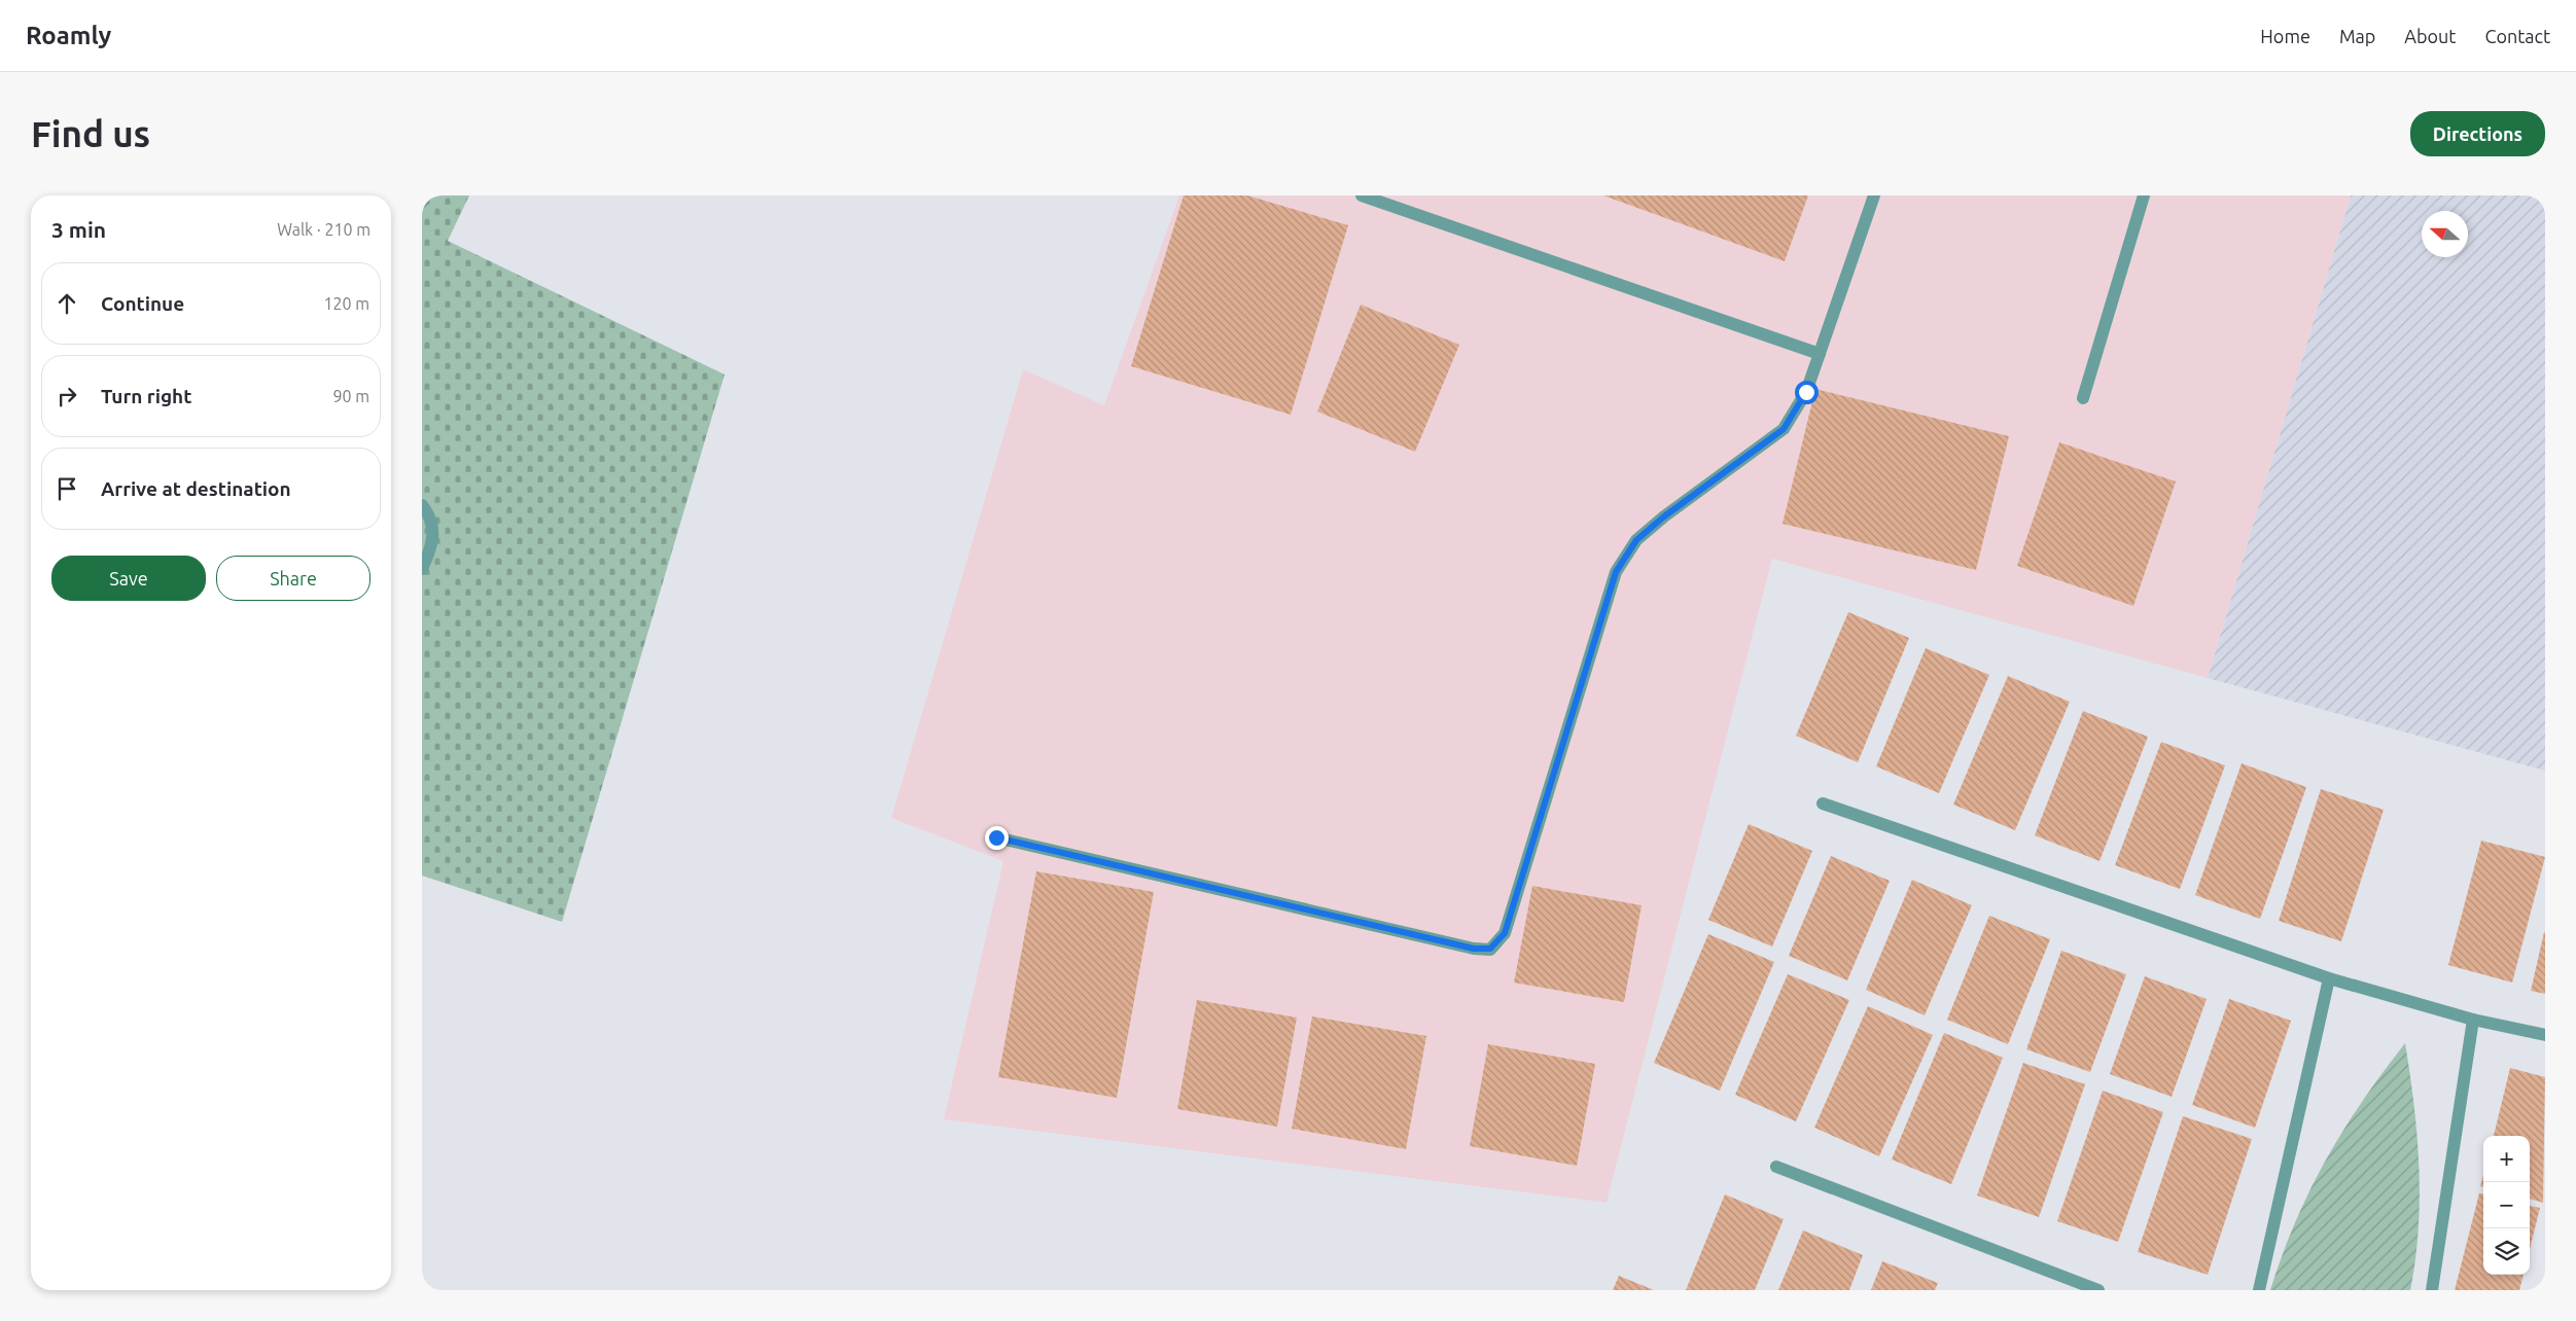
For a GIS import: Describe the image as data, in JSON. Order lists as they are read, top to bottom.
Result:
{
  "north": "left",
  "page": {
    "header": "Roamly",
    "nav": [
      "Home",
      "Map",
      "About",
      "Contact"
    ],
    "buttons": [
      "Directions",
      ["Save", "Share"]
    ],
    "title": "Find us",
    "heading": ["3 min", "Walk · 210 m"],
    "list": [
      ["Continue", "120 m"],
      ["Turn right", "90 m"],
      "Arrive at destination"
    ],
    "map_buttons": ["+", "−"]
  }
}
